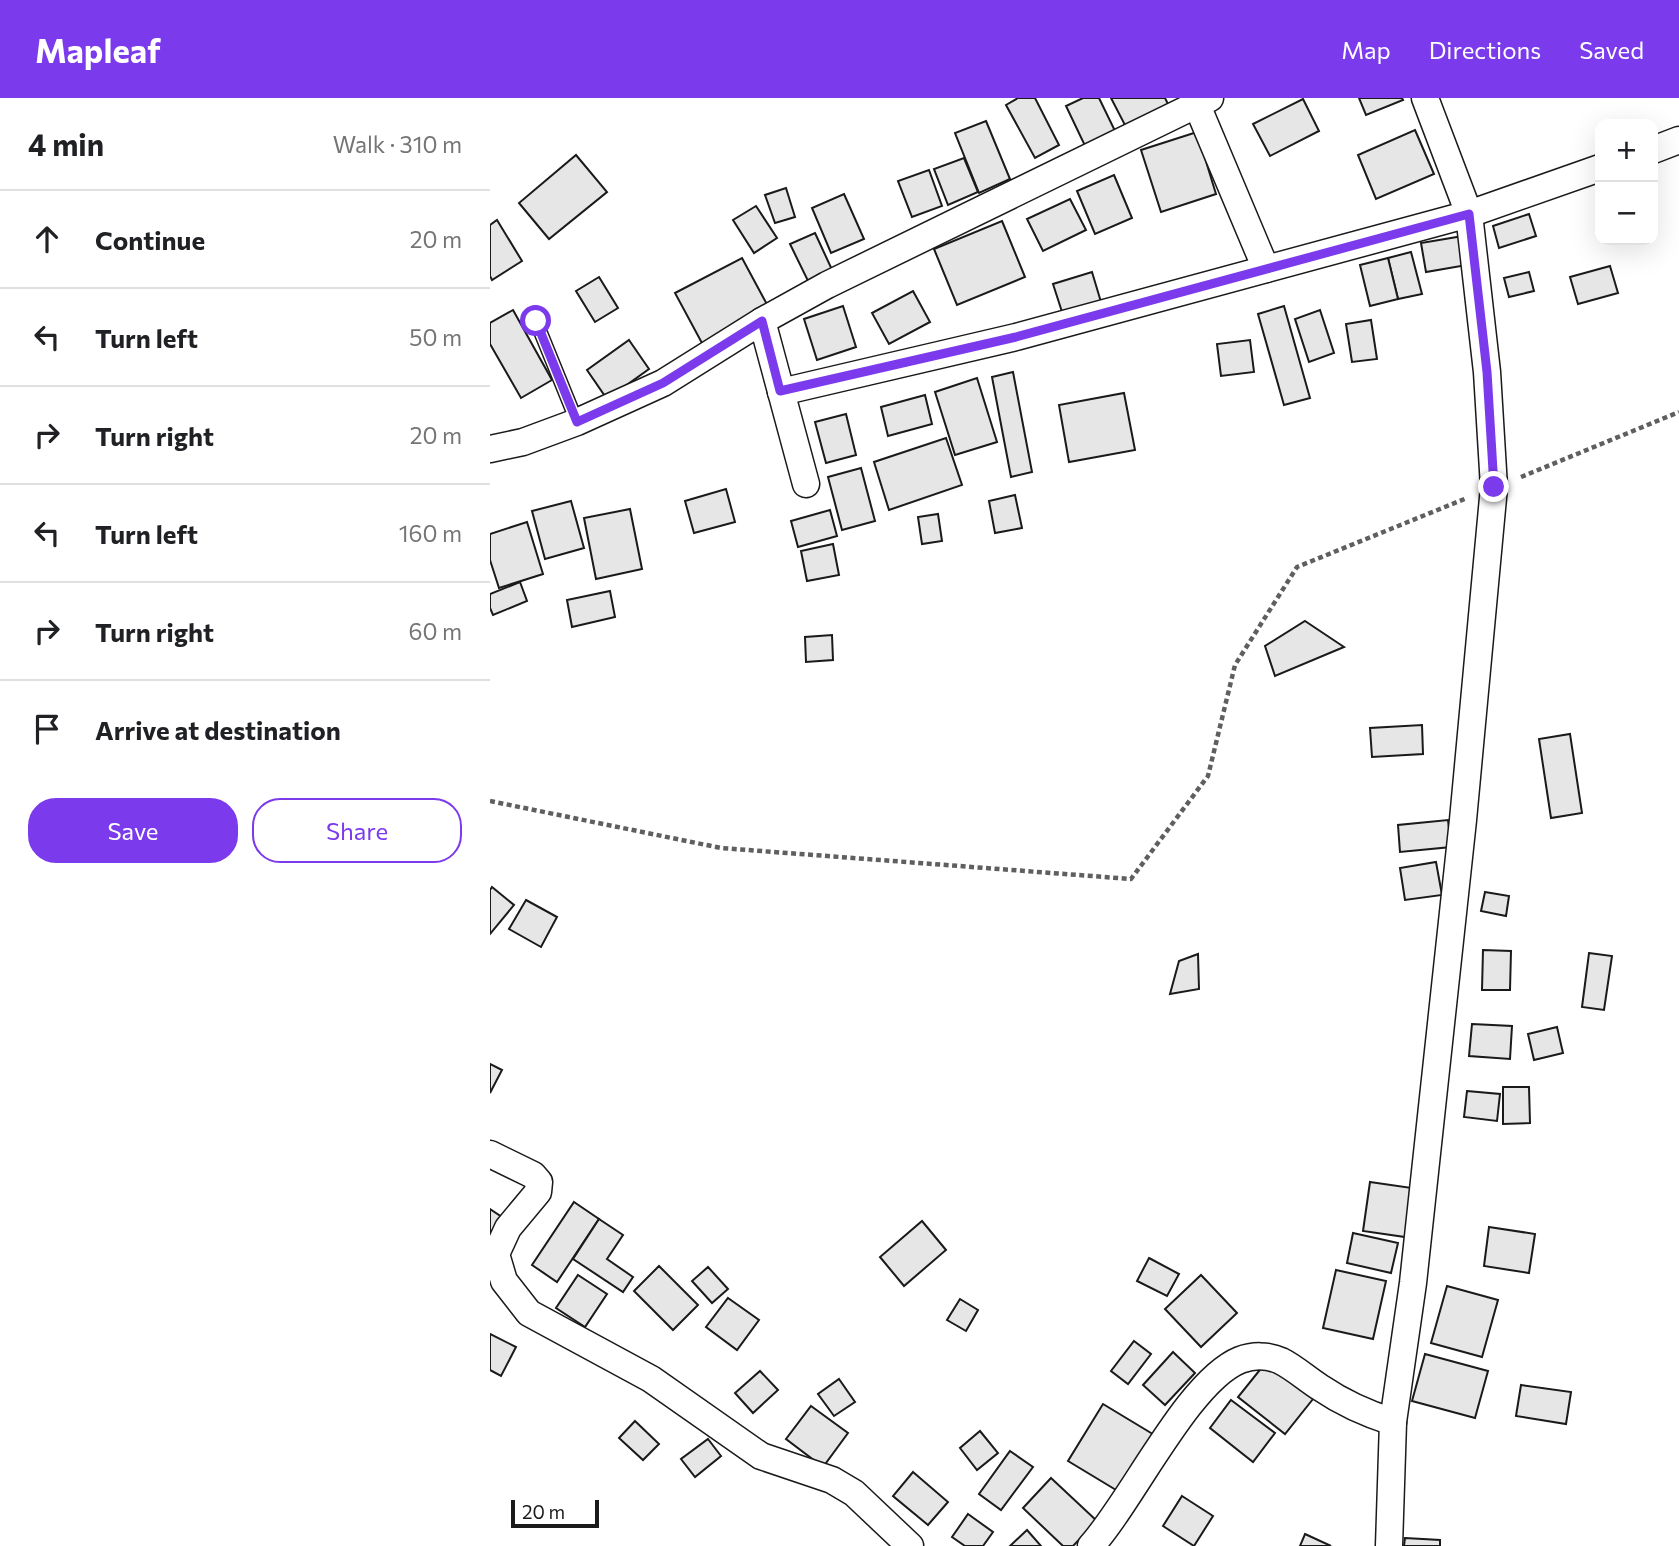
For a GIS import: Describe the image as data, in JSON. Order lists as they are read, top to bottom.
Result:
{
  "scale_bar": "20 m",
  "page": {
    "header": "Mapleaf",
    "nav": ["Map", "Directions", "Saved"],
    "heading": ["4 min", "Walk · 310 m"],
    "map_buttons": ["+", "−"],
    "list": [
      ["Continue", "20 m"],
      ["Turn left", "50 m"],
      ["Turn right", "20 m"],
      ["Turn left", "160 m"],
      ["Turn right", "60 m"],
      "Arrive at destination"
    ],
    "buttons": ["Save", "Share"],
    "scale": "20 m"
  }
}
